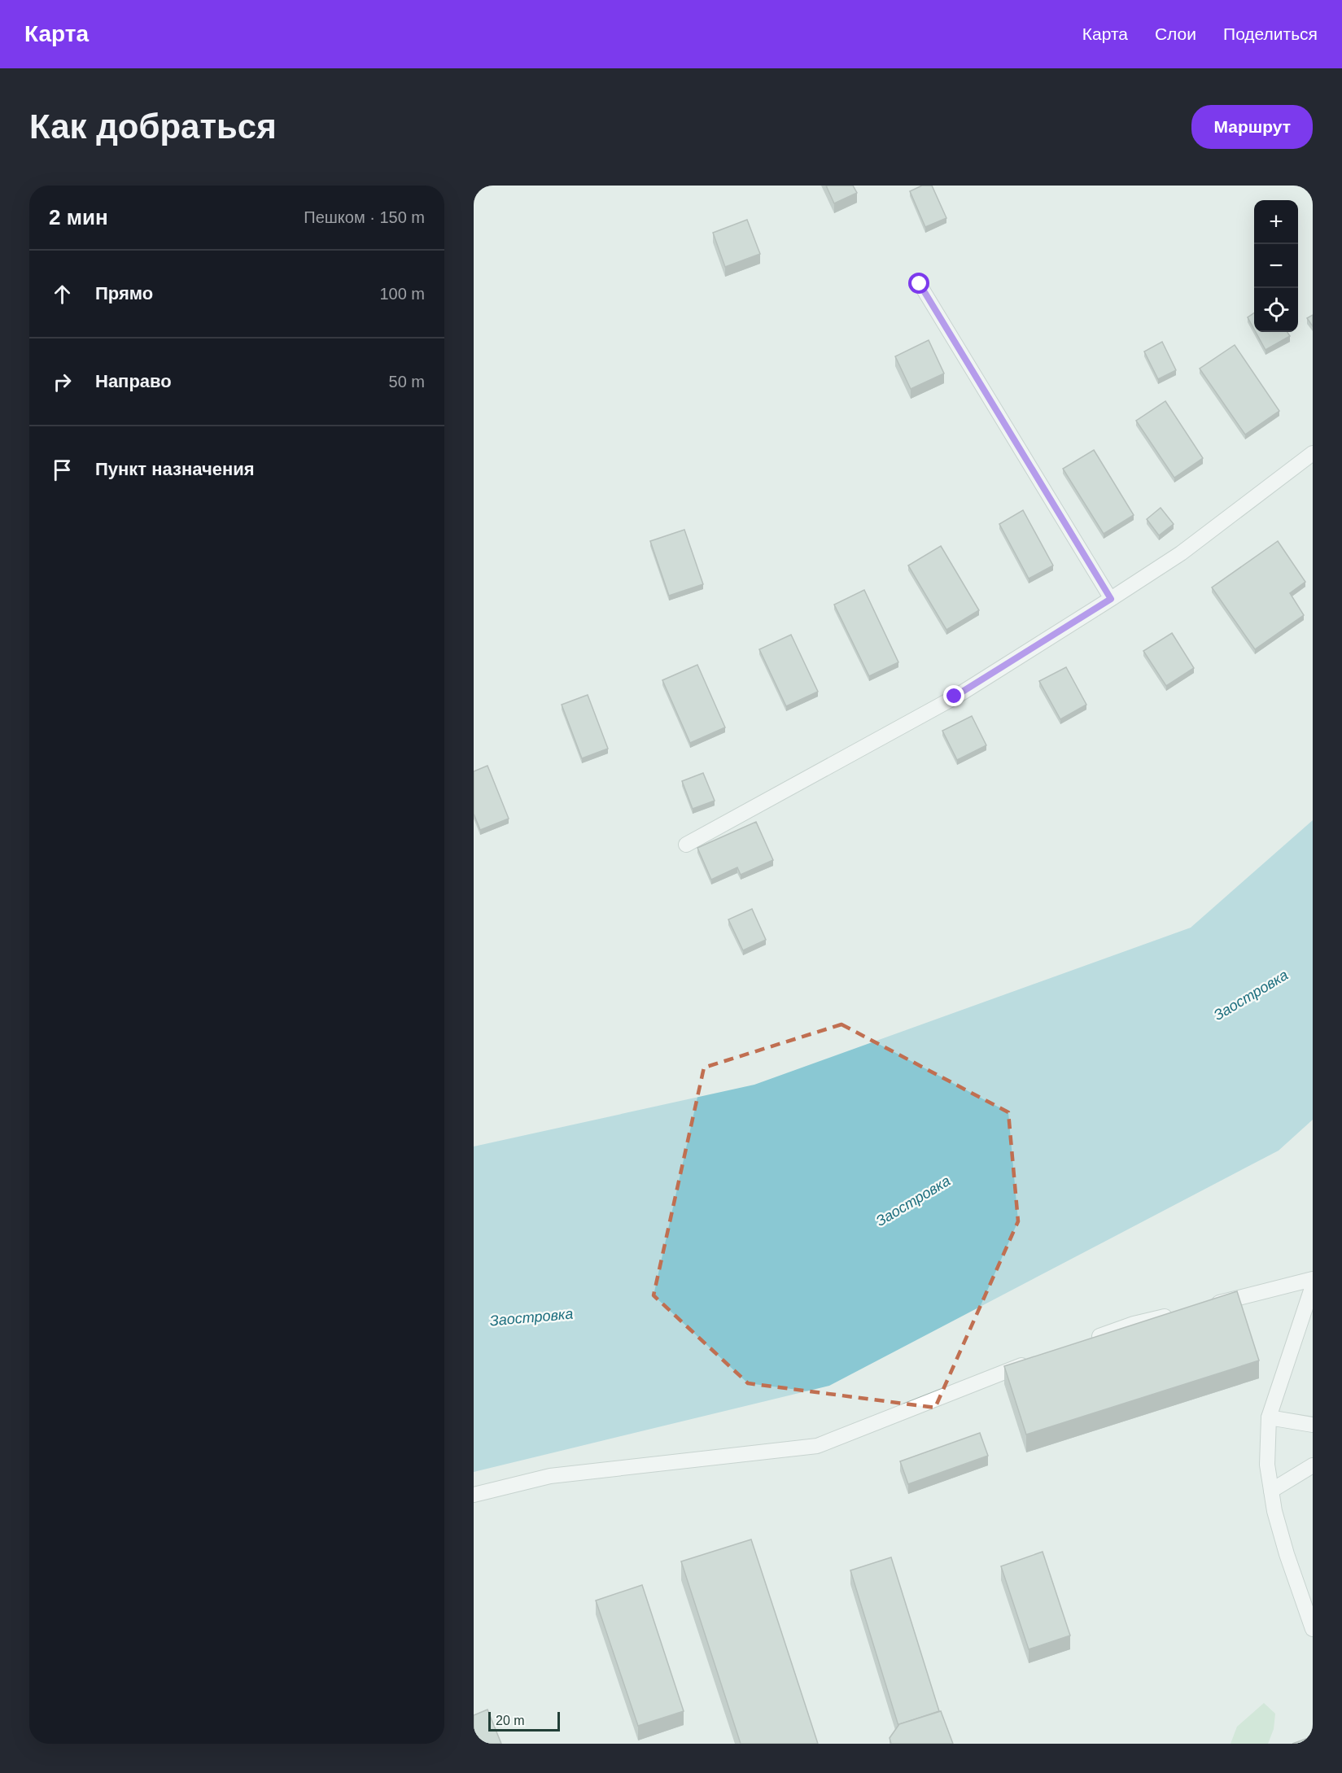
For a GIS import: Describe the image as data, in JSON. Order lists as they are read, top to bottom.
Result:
{
  "water": ["Заостровка"],
  "scale_bar": "20 m",
  "page": {
    "header": "Карта",
    "nav": ["Карта", "Слои", "Поделиться"],
    "buttons": "Маршрут",
    "title": "Как добраться",
    "heading": ["2 мин", "Пешком · 150 m"],
    "map_buttons": ["+", "−"],
    "list": [
      ["Прямо", "100 m"],
      ["Направо", "50 m"],
      "Пункт назначения"
    ],
    "scale": "20 m"
  }
}
